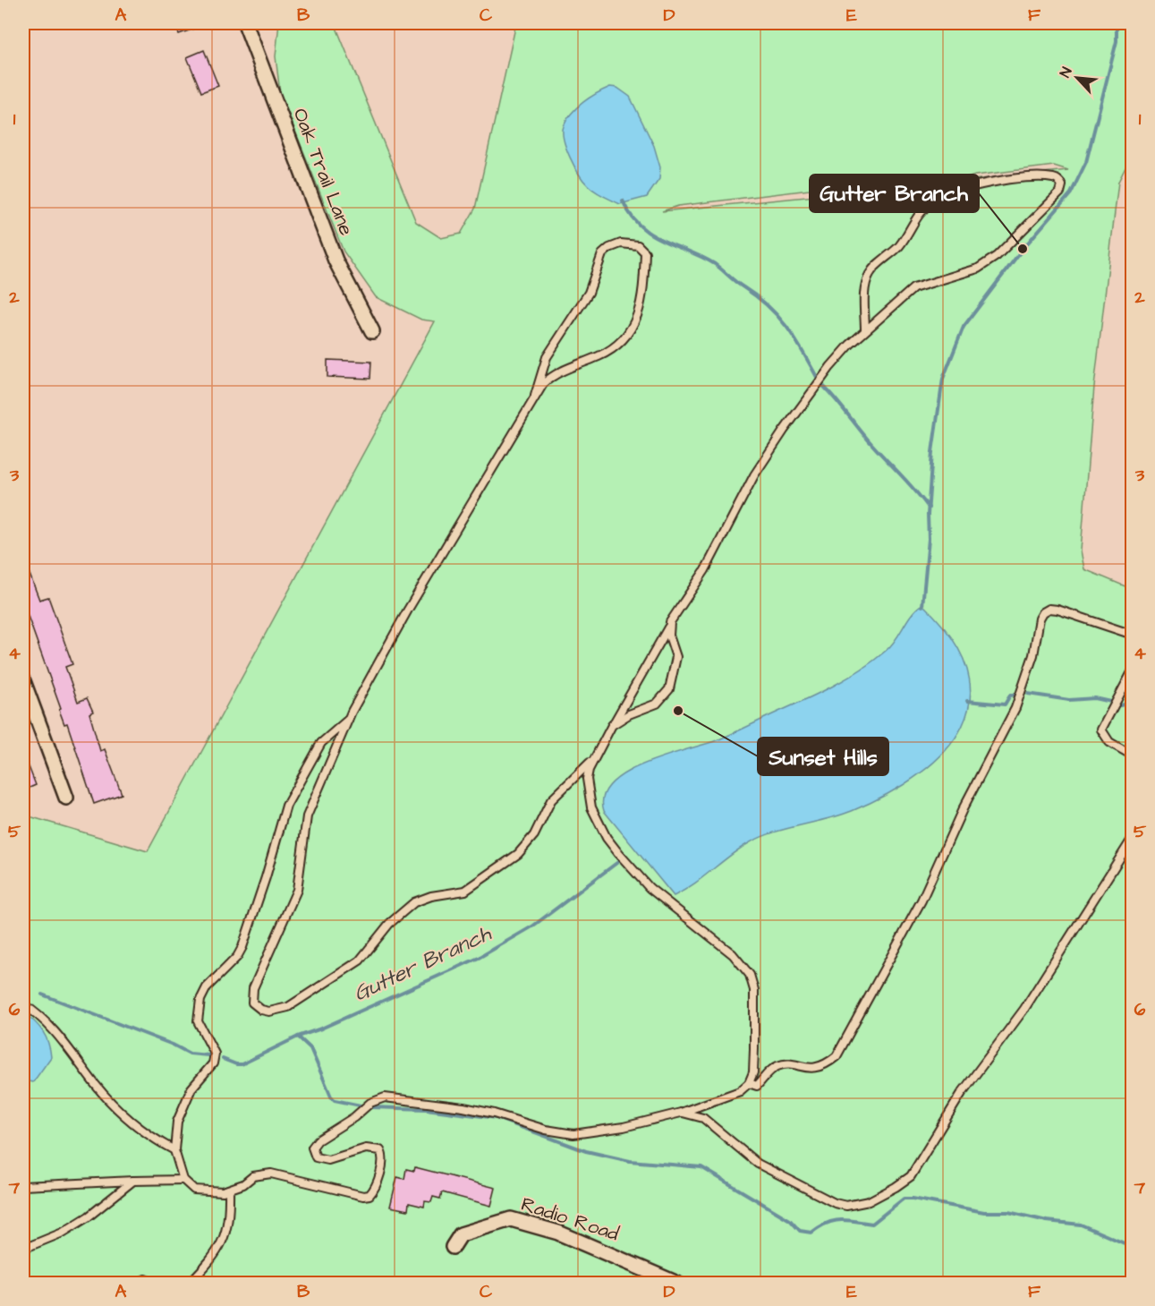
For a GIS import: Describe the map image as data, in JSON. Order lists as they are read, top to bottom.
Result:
{
  "streets": {
    "street": ["Oak Trail Lane", "Radio Road"]
  },
  "water": ["Gutter Branch"],
  "places": ["Gutter Branch", "Sunset Hills"],
  "north": "top left",
  "grid": {
    "columns": [
      "A",
      "B",
      "C",
      "D",
      "E",
      "F"
    ],
    "rows": [
      "1",
      "2",
      "3",
      "4",
      "5",
      "6",
      "7"
    ]
  }
}
